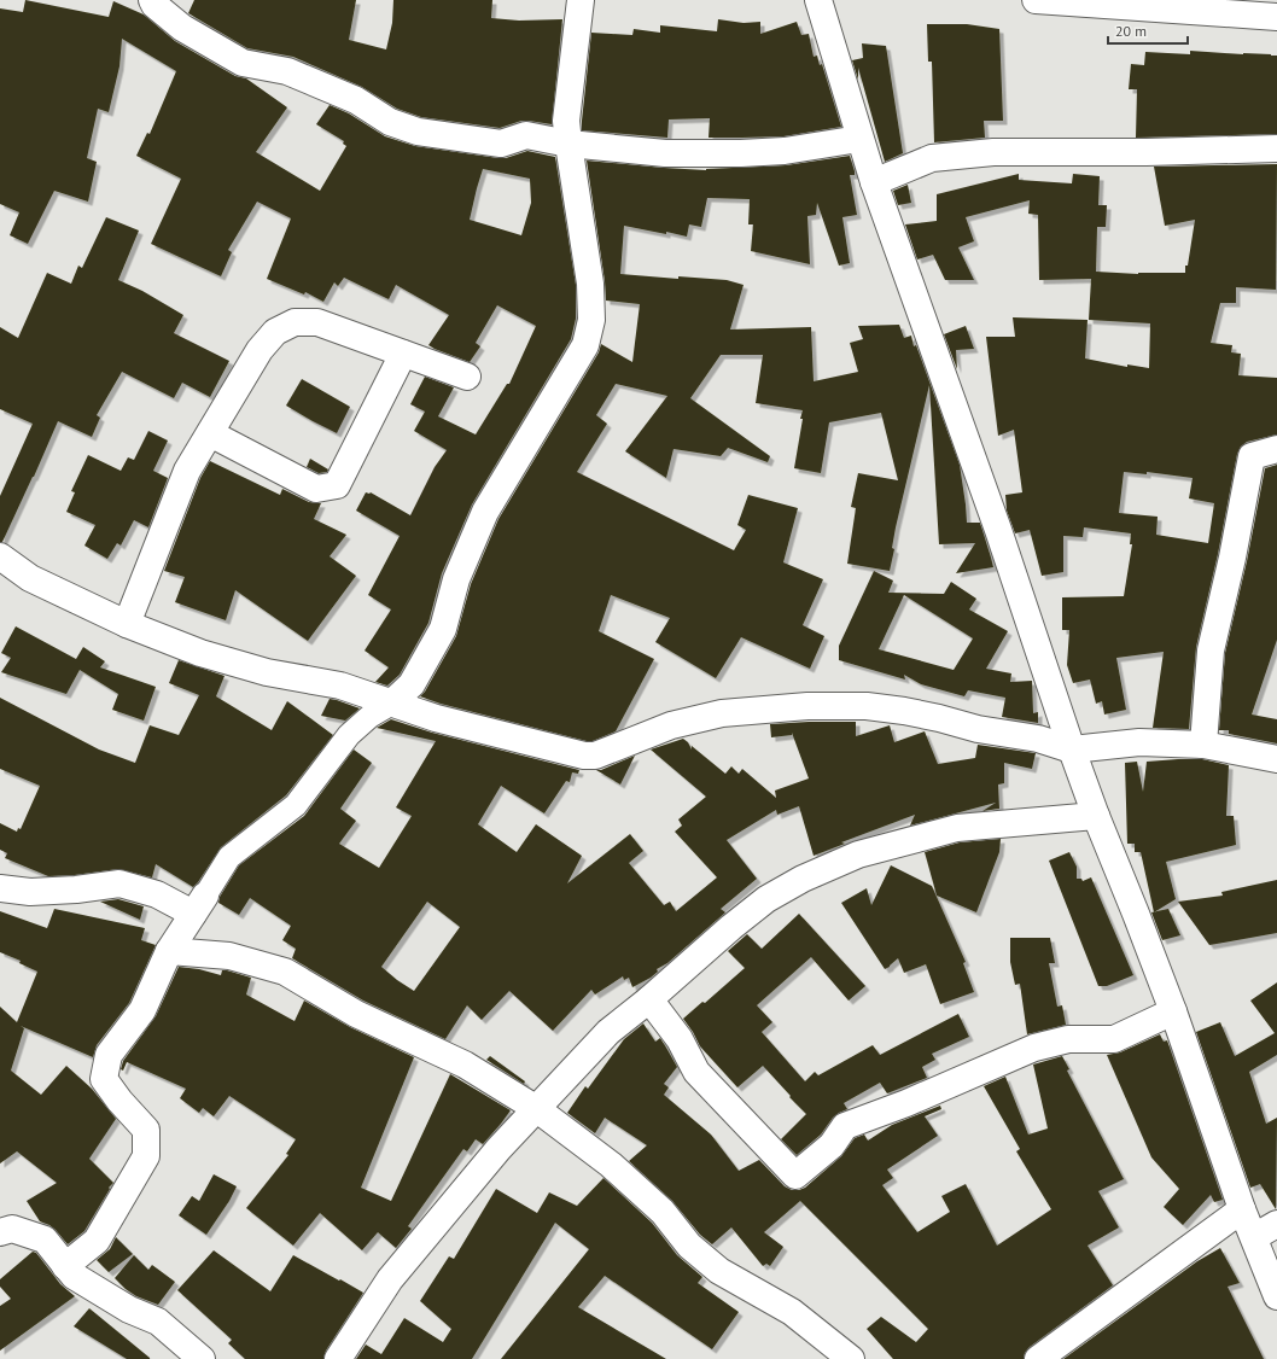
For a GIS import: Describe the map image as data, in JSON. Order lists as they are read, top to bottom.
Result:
{
  "scale_bar": "20 m"
}
